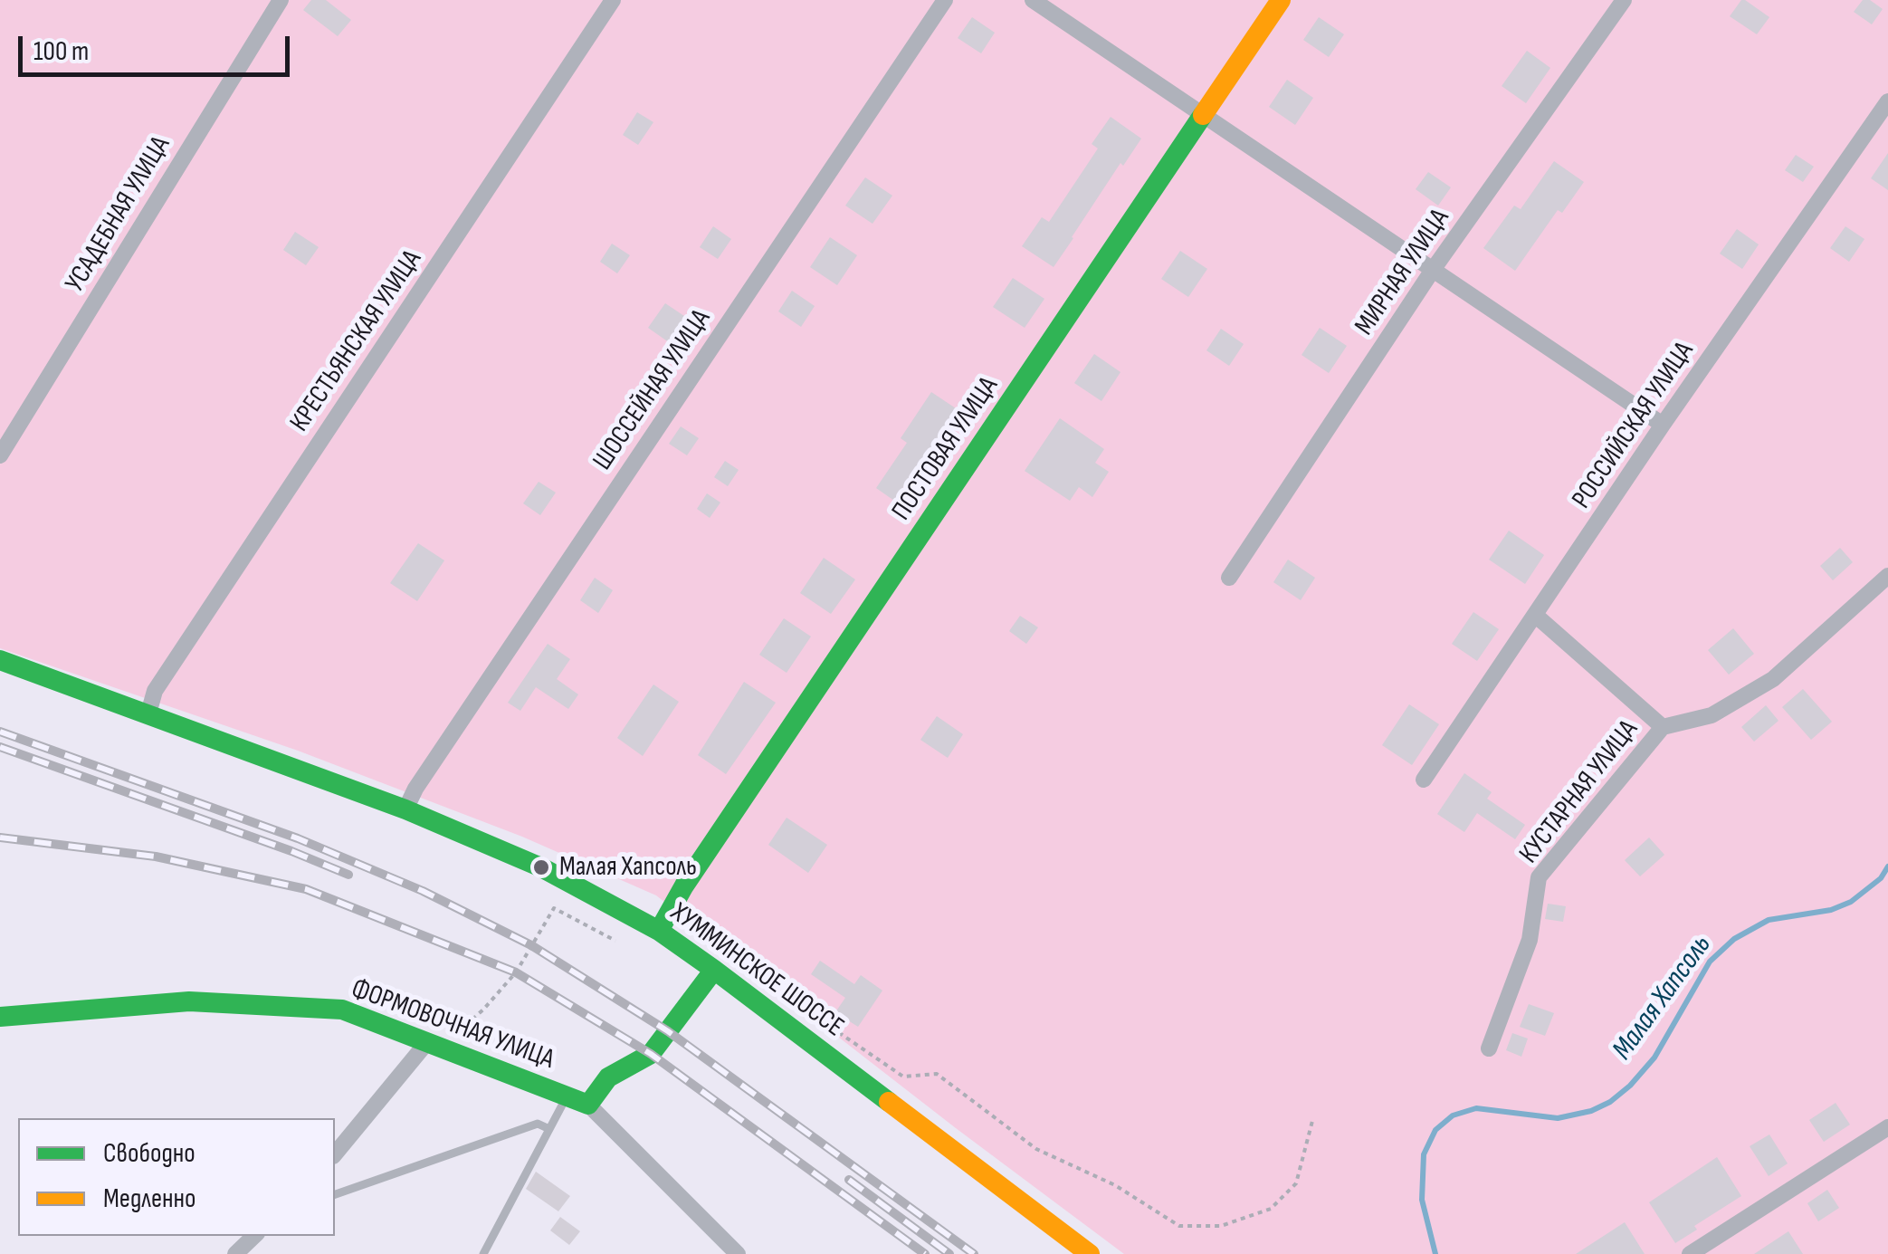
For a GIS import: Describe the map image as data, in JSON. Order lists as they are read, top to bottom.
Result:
{
  "streets": {
    "street": [
      "УСАДЕБНАЯ УЛИЦА",
      "МИРНАЯ УЛИЦА",
      "КРЕСТЬЯНСКАЯ УЛИЦА",
      "ШОССЕЙНАЯ УЛИЦА",
      "РОССИЙСКАЯ УЛИЦА",
      "ПОСТОВАЯ УЛИЦА",
      "КУСТАРНАЯ УЛИЦА",
      "ХУММИНСКОЕ ШОССЕ",
      "ФОРМОВОЧНАЯ УЛИЦА"
    ]
  },
  "crossings": [
    ["КРЕСТЬЯНСКАЯ УЛИЦА", "ХУММИНСКОЕ ШОССЕ"],
    ["ШОССЕЙНАЯ УЛИЦА", "ХУММИНСКОЕ ШОССЕ"],
    ["ПОСТОВАЯ УЛИЦА", "ХУММИНСКОЕ ШОССЕ"]
  ],
  "water": ["Малая Хапсоль"],
  "places": ["Малая Хапсоль"],
  "legend": ["Свободно", "Медленно"],
  "scale_bar": "100 m"
}
